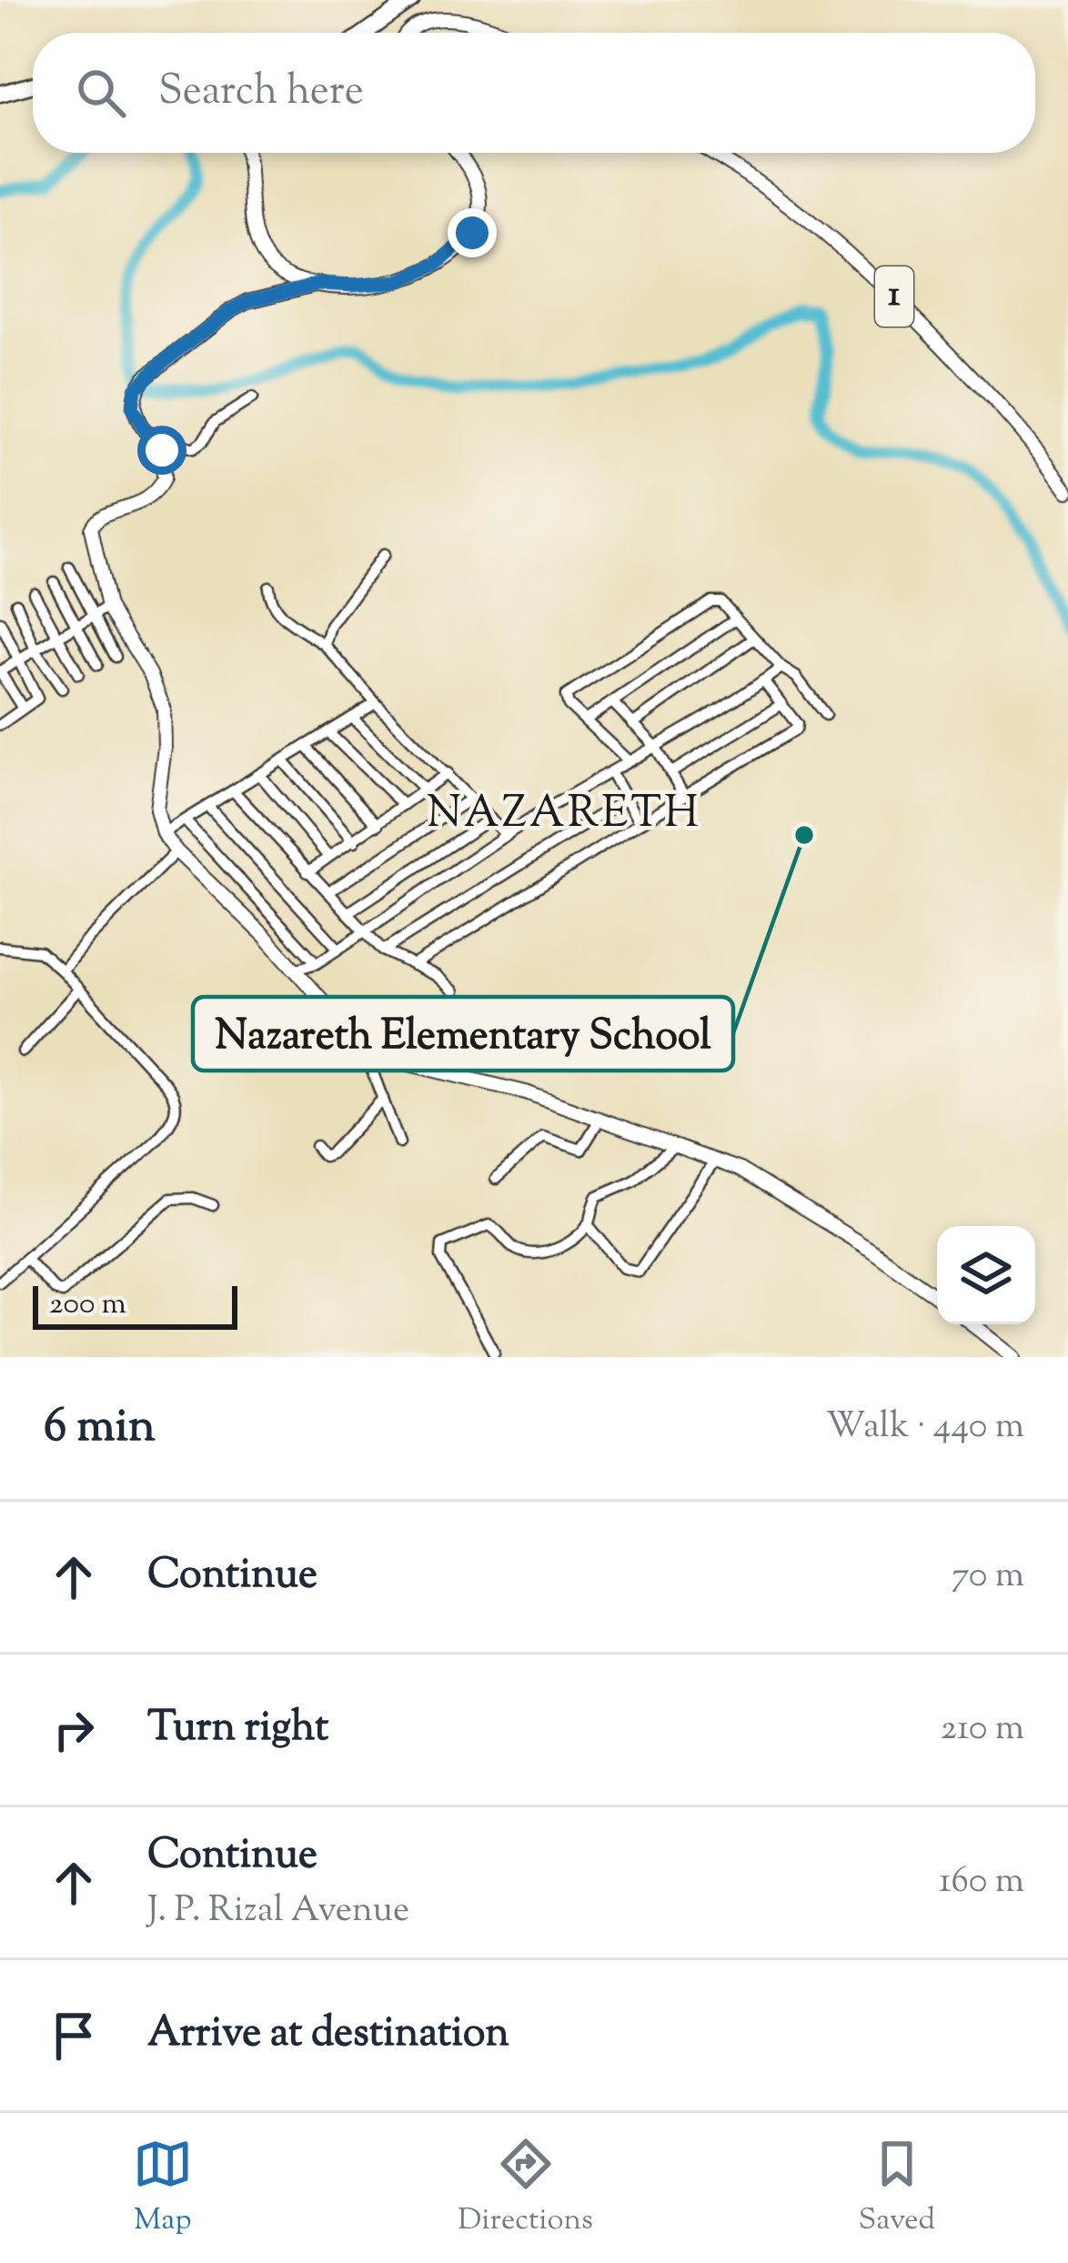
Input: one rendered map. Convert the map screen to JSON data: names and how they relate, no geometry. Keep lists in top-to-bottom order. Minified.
{"streets":{"main road":["1"]},"districts":["NAZARETH"],"places":["Nazareth Elementary School"],"scale_bar":"200 m","page":{"search":"Search here","scale":"200 m","heading":["6 min","Walk · 440 m"],"list":[["Continue","70 m"],["Turn right","210 m"],["Continue","J. P. Rizal Avenue","160 m"],"Arrive at destination"],"nav":["Map","Directions","Saved"]}}
